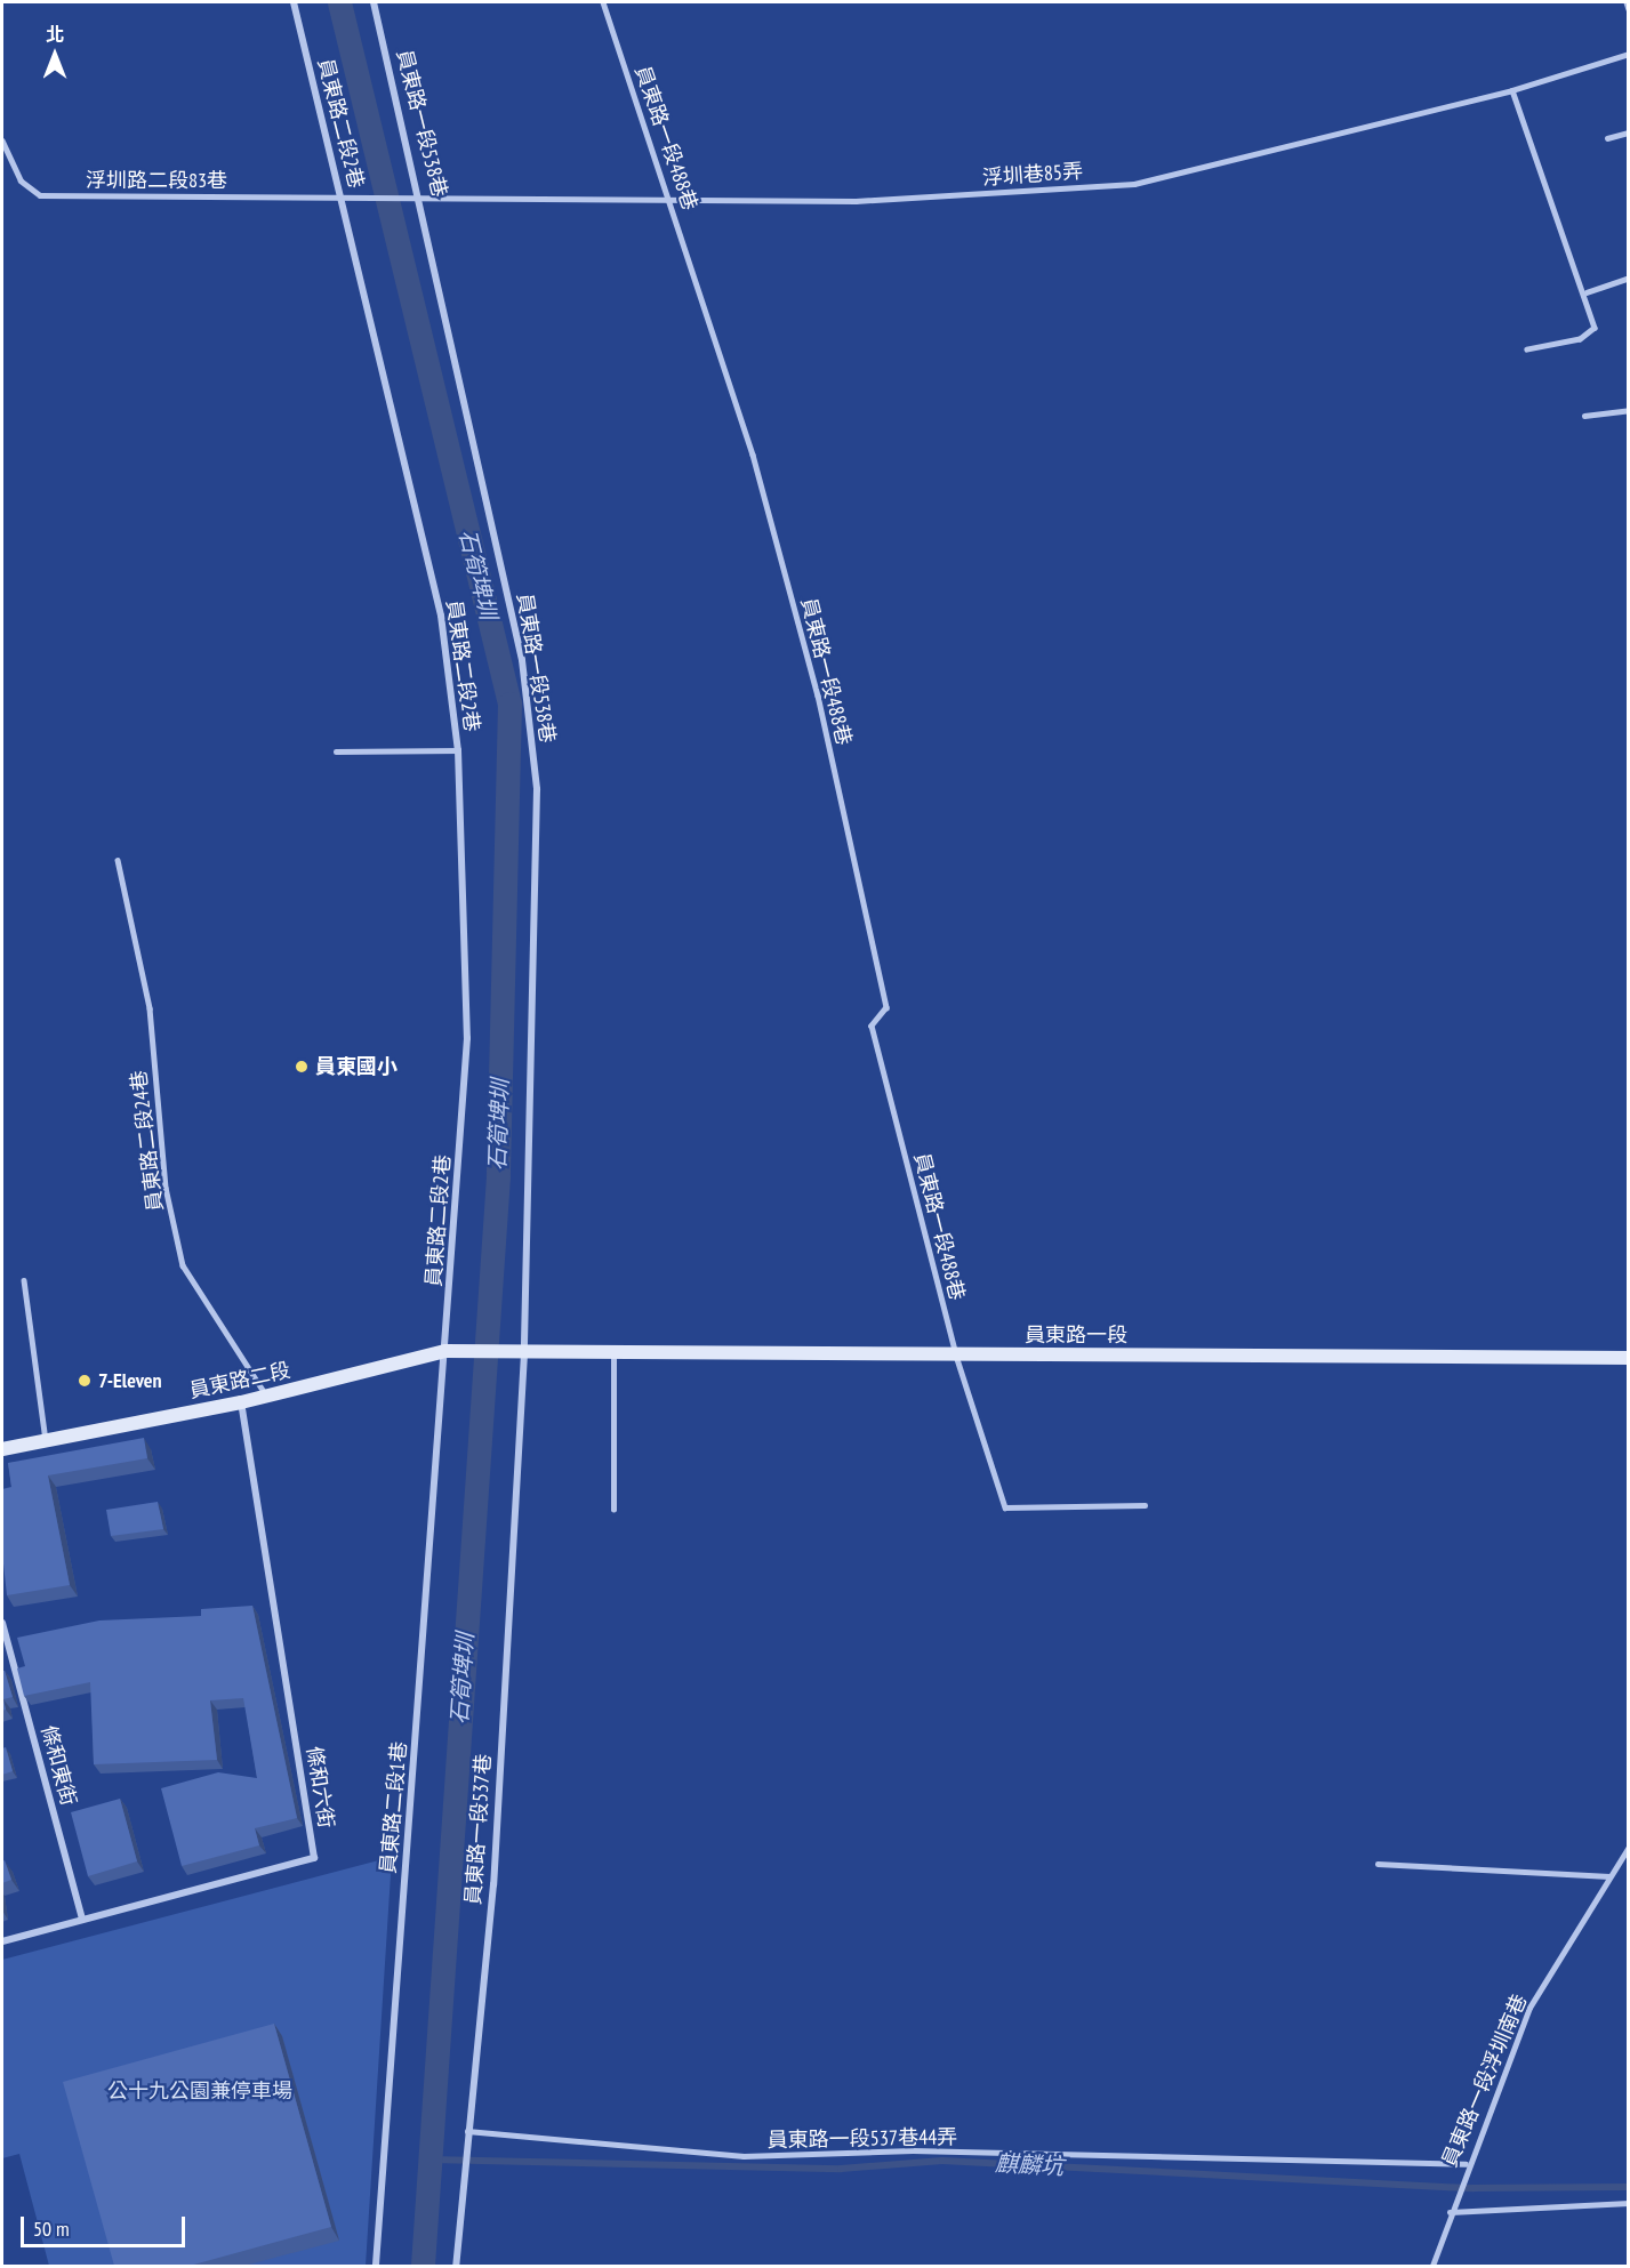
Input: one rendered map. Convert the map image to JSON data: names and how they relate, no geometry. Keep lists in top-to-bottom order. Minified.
{"streets":{"main road":["員東路一段","員東路二段"],"street":["員東路二段2巷","員東路一段538巷","條和東街","條和六街","員東路二段1巷","員東路一段537巷"],"lane":["員東路一段488巷","浮圳巷85弄","浮圳路二段83巷","員東路二段24巷","員東路一段浮圳南巷","員東路一段537巷44弄"]},"crossings":[["員東路二段2巷","浮圳路二段83巷"],["員東路二段2巷","員東路二段"],["員東路二段2巷","員東路二段1巷"],["員東路一段538巷","浮圳巷85弄"],["員東路一段538巷","浮圳路二段83巷"],["員東路一段538巷","員東路一段"],["員東路一段538巷","員東路二段"],["員東路一段538巷","員東路一段537巷"],["員東路一段488巷","浮圳巷85弄"],["員東路一段488巷","員東路一段"],["浮圳巷85弄","浮圳路二段83巷"],["員東路二段24巷","員東路二段"],["員東路一段","員東路二段"],["員東路一段","員東路一段537巷"],["員東路二段","條和六街"],["員東路二段","員東路二段1巷"],["員東路二段","員東路一段537巷"],["條和東街","條和六街"],["員東路一段537巷","員東路一段537巷44弄"],["員東路一段浮圳南巷","員東路一段537巷44弄"]],"water":["石筍埤圳","麒麟坑"],"parks":["公十九公園兼停車場"],"places":["員東國小","7-Eleven"],"scale_bar":"50 m","north":"top"}
